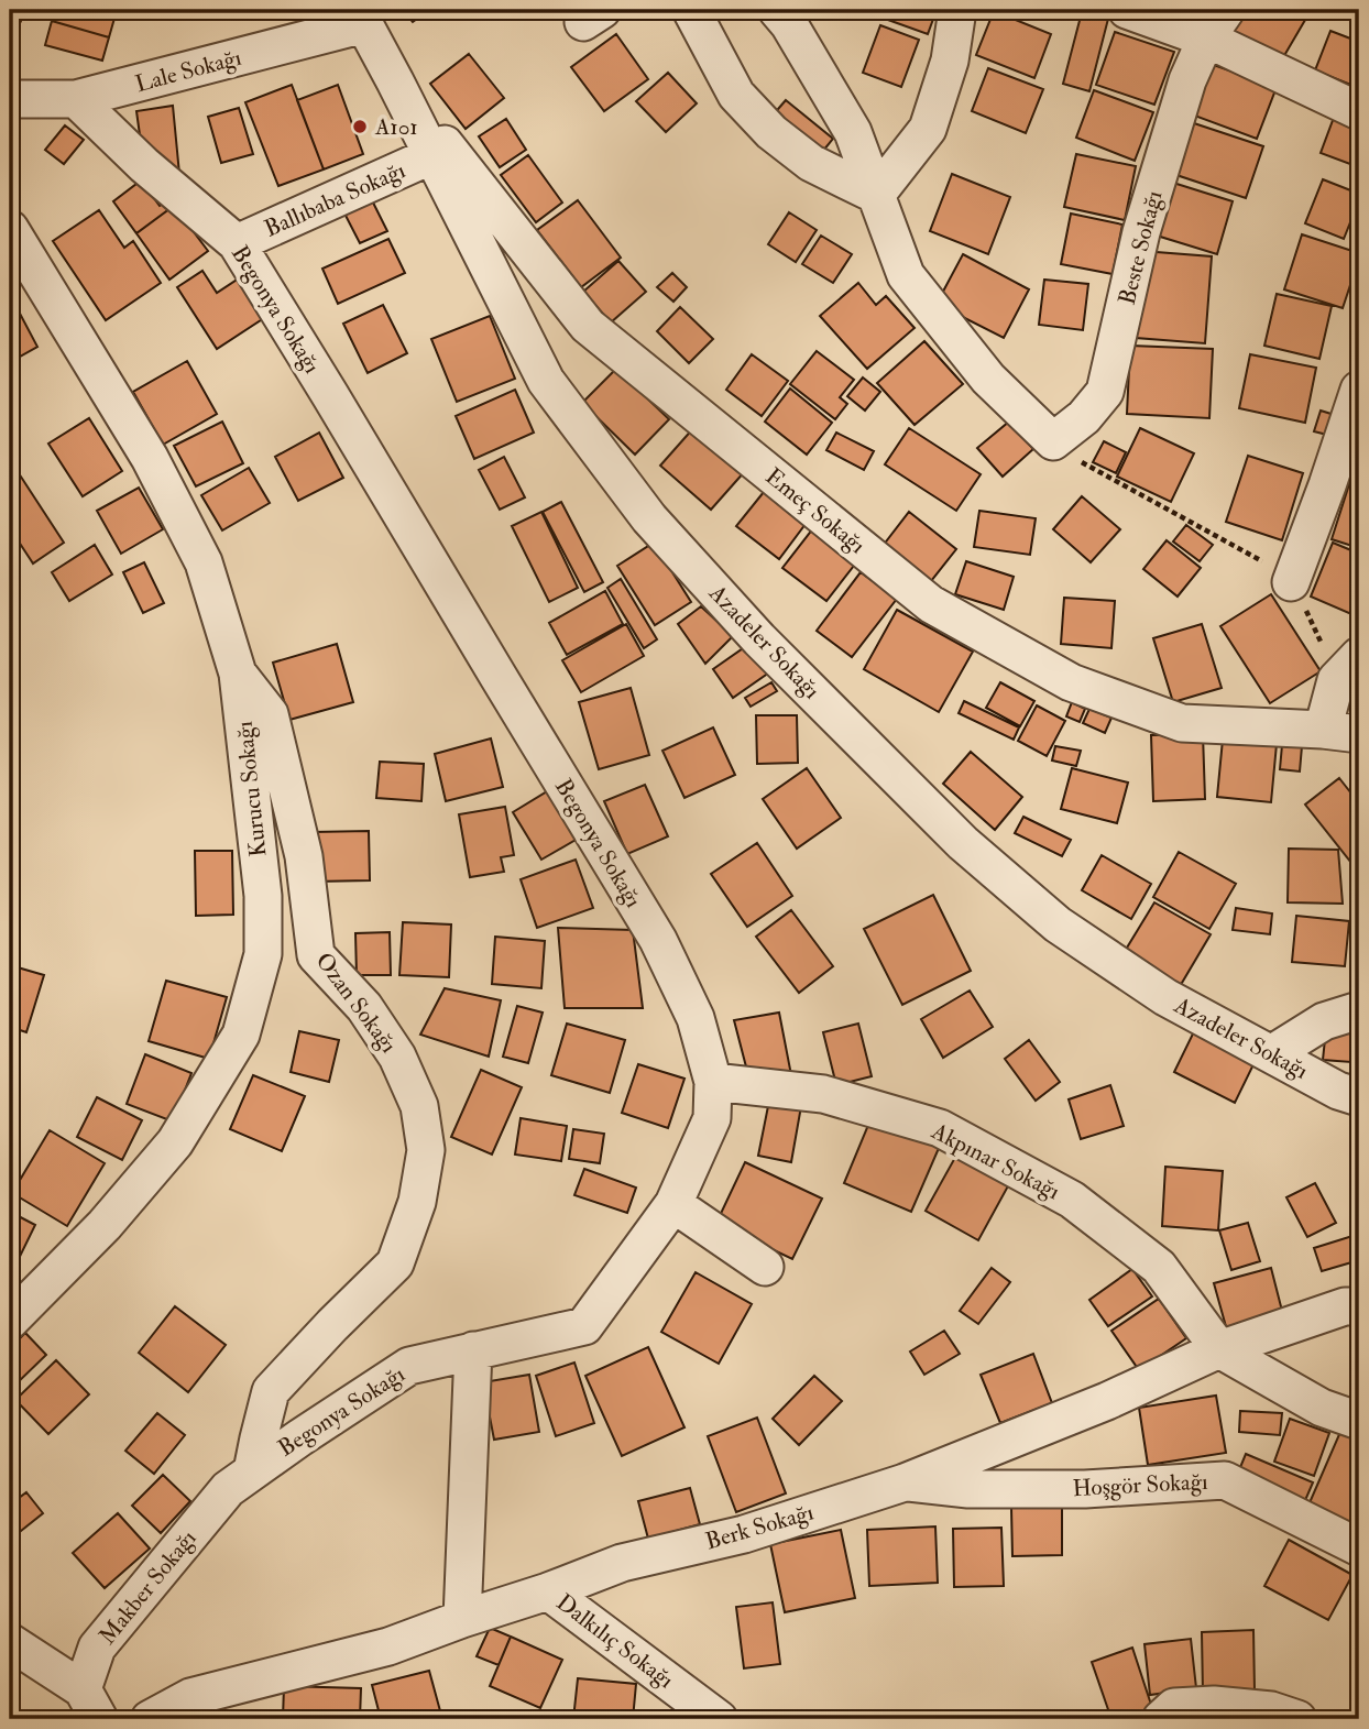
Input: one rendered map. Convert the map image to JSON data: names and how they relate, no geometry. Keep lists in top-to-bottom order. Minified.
{"streets":{"street":["Lale Sokağı","Ballıbaba Sokağı","Beste Sokağı","Begonya Sokağı","Emeç Sokağı","Azadeler Sokağı","Kurucu Sokağı","Ozan Sokağı","Akpınar Sokağı","Hoşgör Sokağı","Berk Sokağı","Makber Sokağı","Dalkılıç Sokağı"]},"crossings":[["Lale Sokağı","Begonya Sokağı"],["Lale Sokağı","Azadeler Sokağı"],["Ballıbaba Sokağı","Begonya Sokağı"],["Ballıbaba Sokağı","Azadeler Sokağı"],["Begonya Sokağı","Ozan Sokağı"],["Begonya Sokağı","Akpınar Sokağı"],["Begonya Sokağı","Makber Sokağı"],["Emeç Sokağı","Azadeler Sokağı"],["Kurucu Sokağı","Ozan Sokağı"],["Ozan Sokağı","Makber Sokağı"],["Akpınar Sokağı","Berk Sokağı"],["Hoşgör Sokağı","Berk Sokağı"],["Berk Sokağı","Dalkılıç Sokağı"]],"places":["A101"]}
